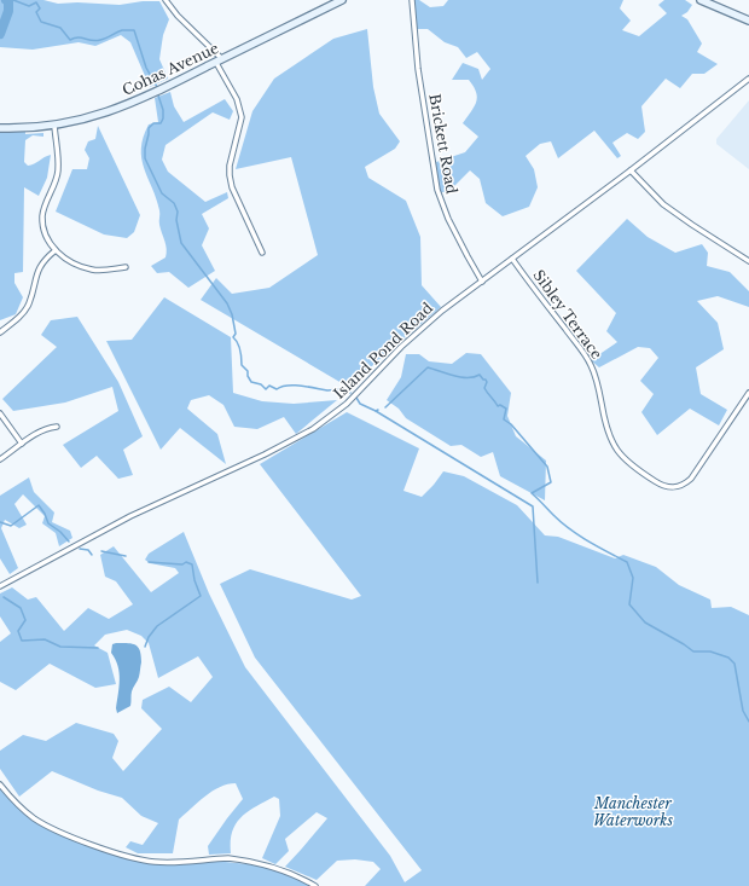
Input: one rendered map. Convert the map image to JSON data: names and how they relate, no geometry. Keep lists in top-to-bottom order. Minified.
{"streets":{"street":["Cohas Avenue","Brickett Road","Sibley Terrace","Island Pond Road"]},"crossings":[["Brickett Road","Island Pond Road"],["Sibley Terrace","Island Pond Road"]],"parks":["Manchester Waterworks"]}
